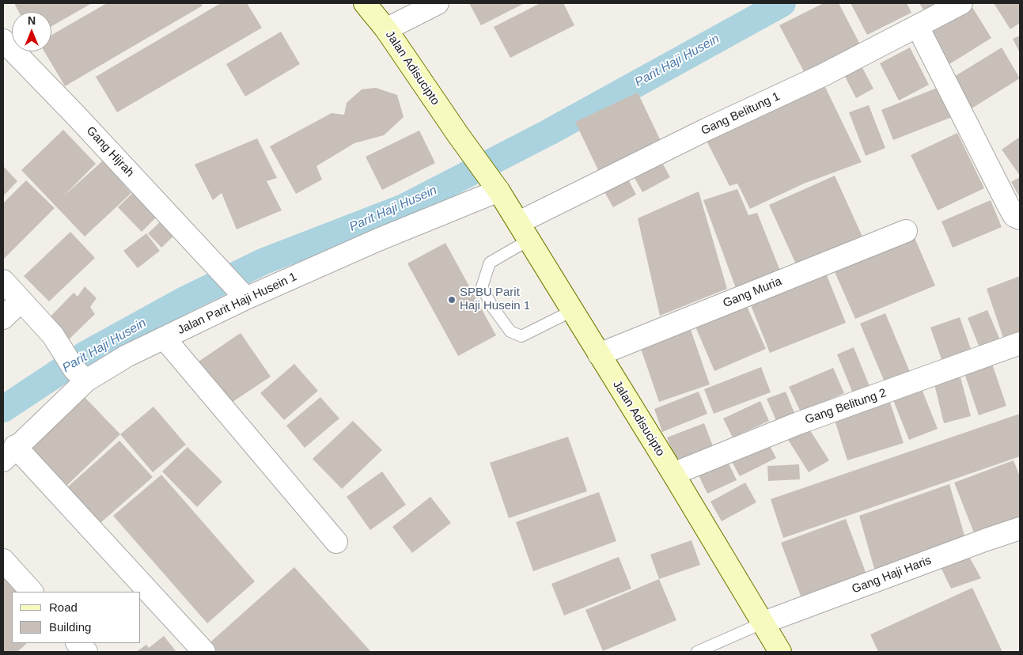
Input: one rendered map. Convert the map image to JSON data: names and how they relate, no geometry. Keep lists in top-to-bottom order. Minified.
{"streets":{"main road":["Jalan Adisucipto"],"street":["Gang Belitung 1","Gang Hijrah","Gang Muria","Jalan Parit Haji Husein 1","Gang Belitung 2","Gang Haji Haris"]},"crossings":[["Jalan Adisucipto","Gang Belitung 1"],["Jalan Adisucipto","Gang Muria"],["Jalan Adisucipto","Jalan Parit Haji Husein 1"],["Jalan Adisucipto","Gang Belitung 2"],["Jalan Adisucipto","Gang Haji Haris"],["Gang Hijrah","Jalan Parit Haji Husein 1"]],"water":["Parit Haji Husein"],"places":["SPBU Parit Haji Husein 1"],"legend":["Road","Building"],"north":"top"}
